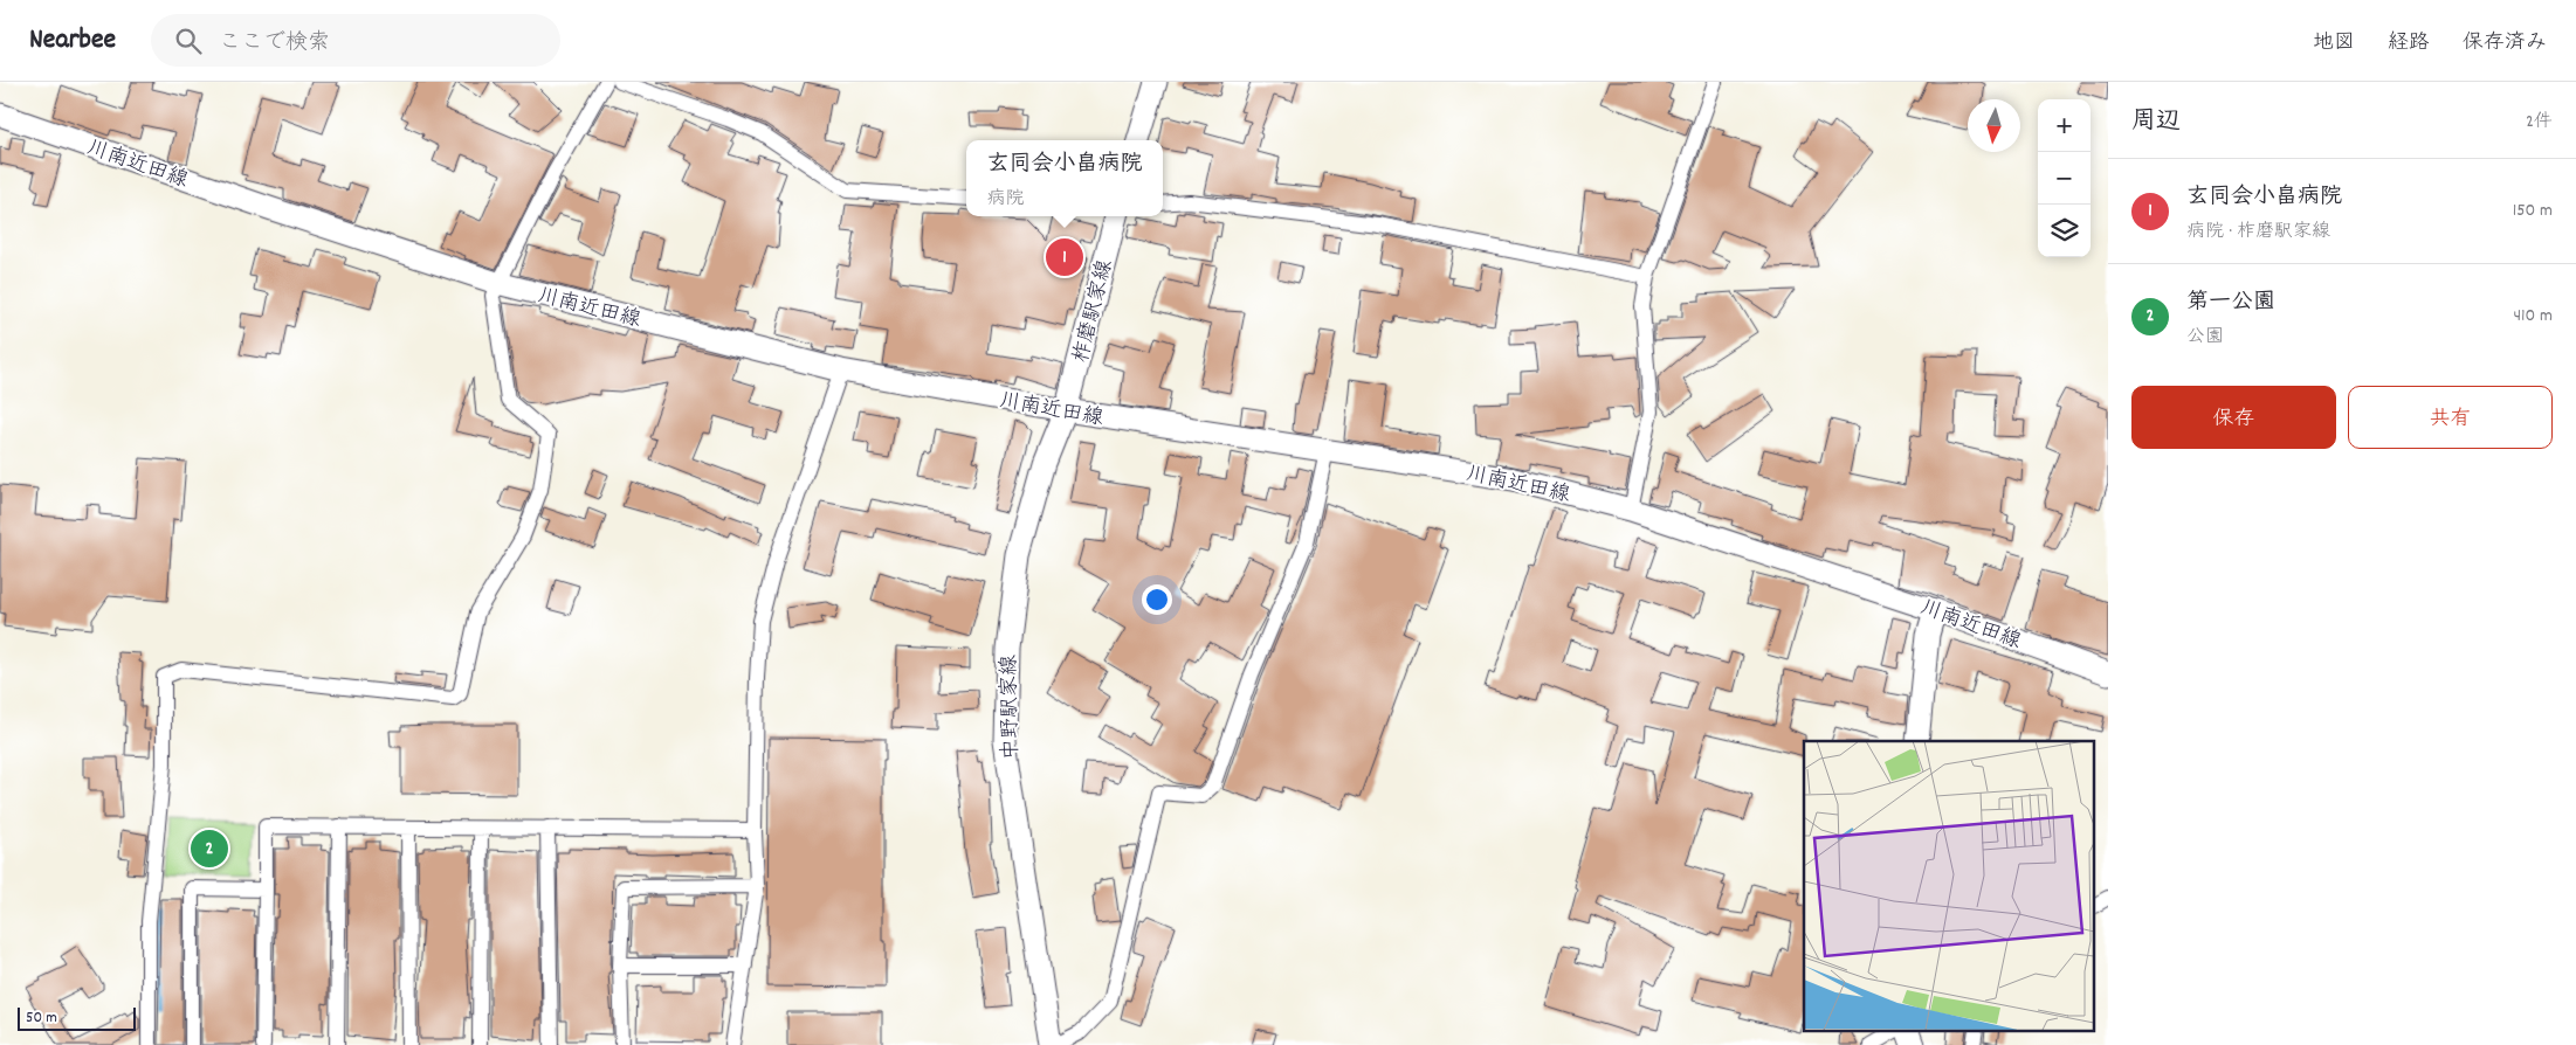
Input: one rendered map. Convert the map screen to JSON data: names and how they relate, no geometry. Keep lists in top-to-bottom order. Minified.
{"streets":{"main road":["川南近田線","柞磨駅家線","中野駅家線"]},"crossings":[["川南近田線","柞磨駅家線"],["川南近田線","中野駅家線"],["柞磨駅家線","中野駅家線"]],"scale_bar":"50 m","north":"bottom","page":{"header":"Nearbee","search":"ここで検索","nav":["地図","経路","保存済み"],"heading":["周辺","2件"],"map_buttons":["+","−"],"popup":["玄同会小畠病院","病院"],"list":[{"mark":"1","name":"玄同会小畠病院","note":"病院 · 柞磨駅家線","value":"150 m"},{"mark":"2","name":"第一公園","note":"公園","value":"410 m"}],"pins":["1","2"],"buttons":["保存","共有"],"scale":"50 m"}}
